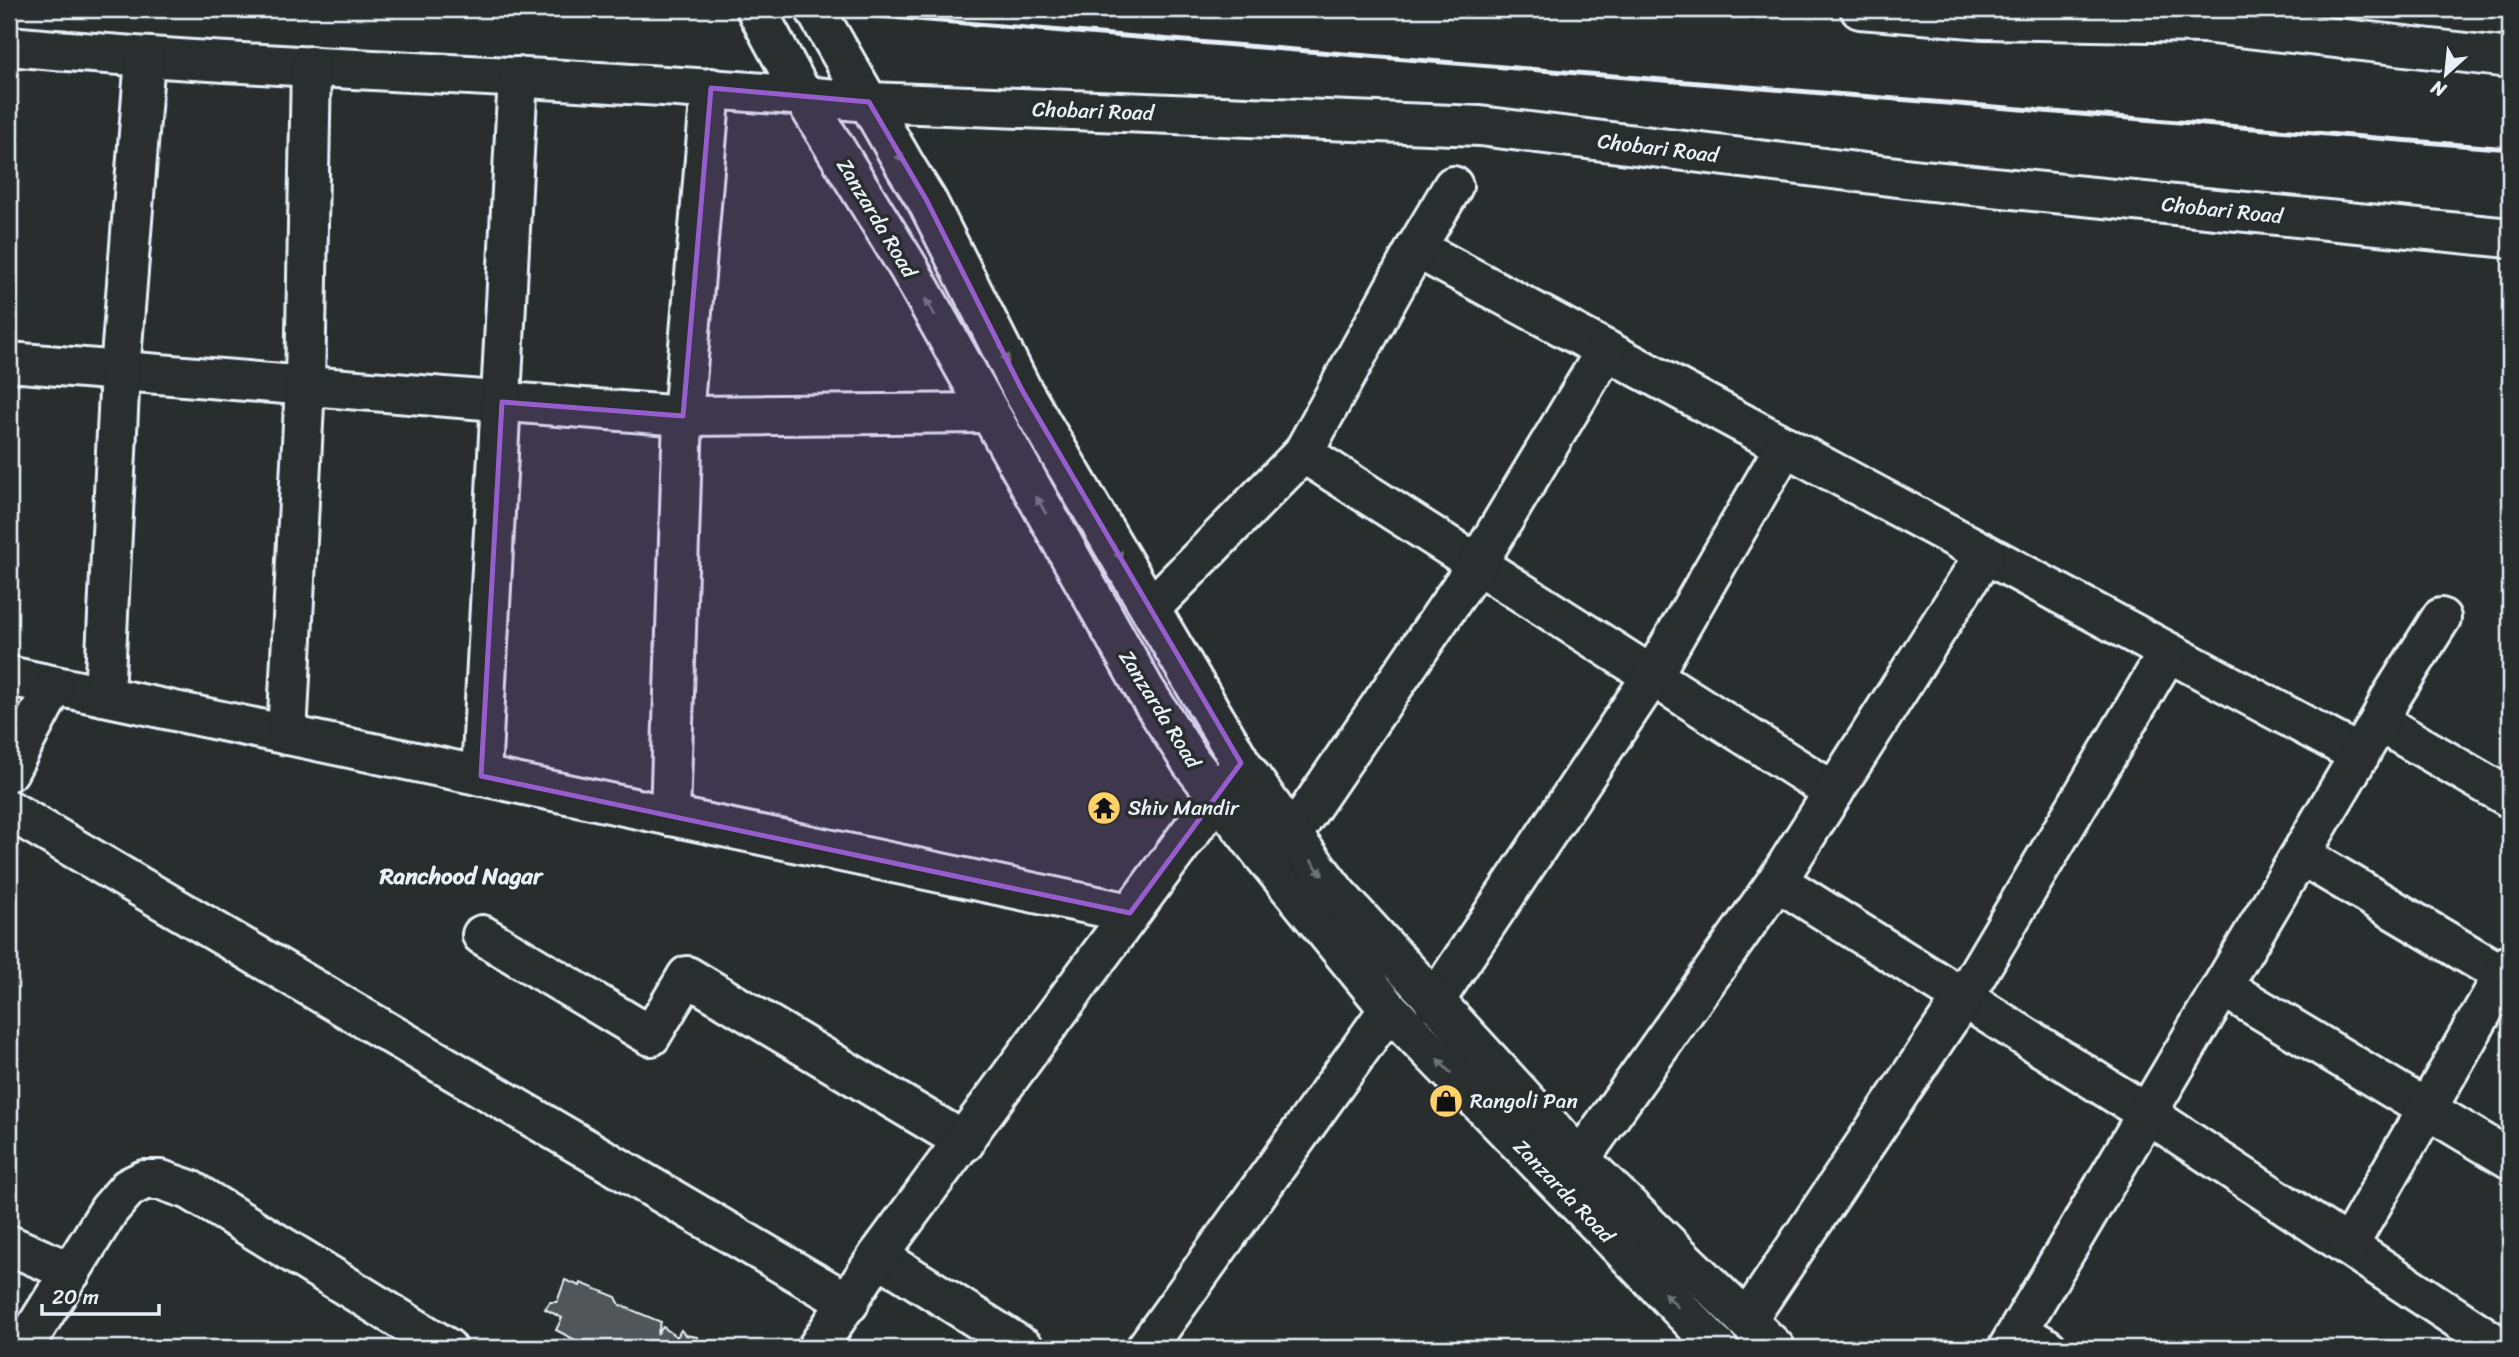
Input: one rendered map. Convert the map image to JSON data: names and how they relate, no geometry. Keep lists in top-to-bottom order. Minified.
{"streets":{"street":["Chobari Road","Zanzarda Road"]},"crossings":[["Chobari Road","Zanzarda Road"]],"districts":["Ranchood Nagar"],"places":{"temple":["Shiv Mandir"],"shop":["Rangoli Pan"]},"scale_bar":"20 m","north":"bottom left"}
